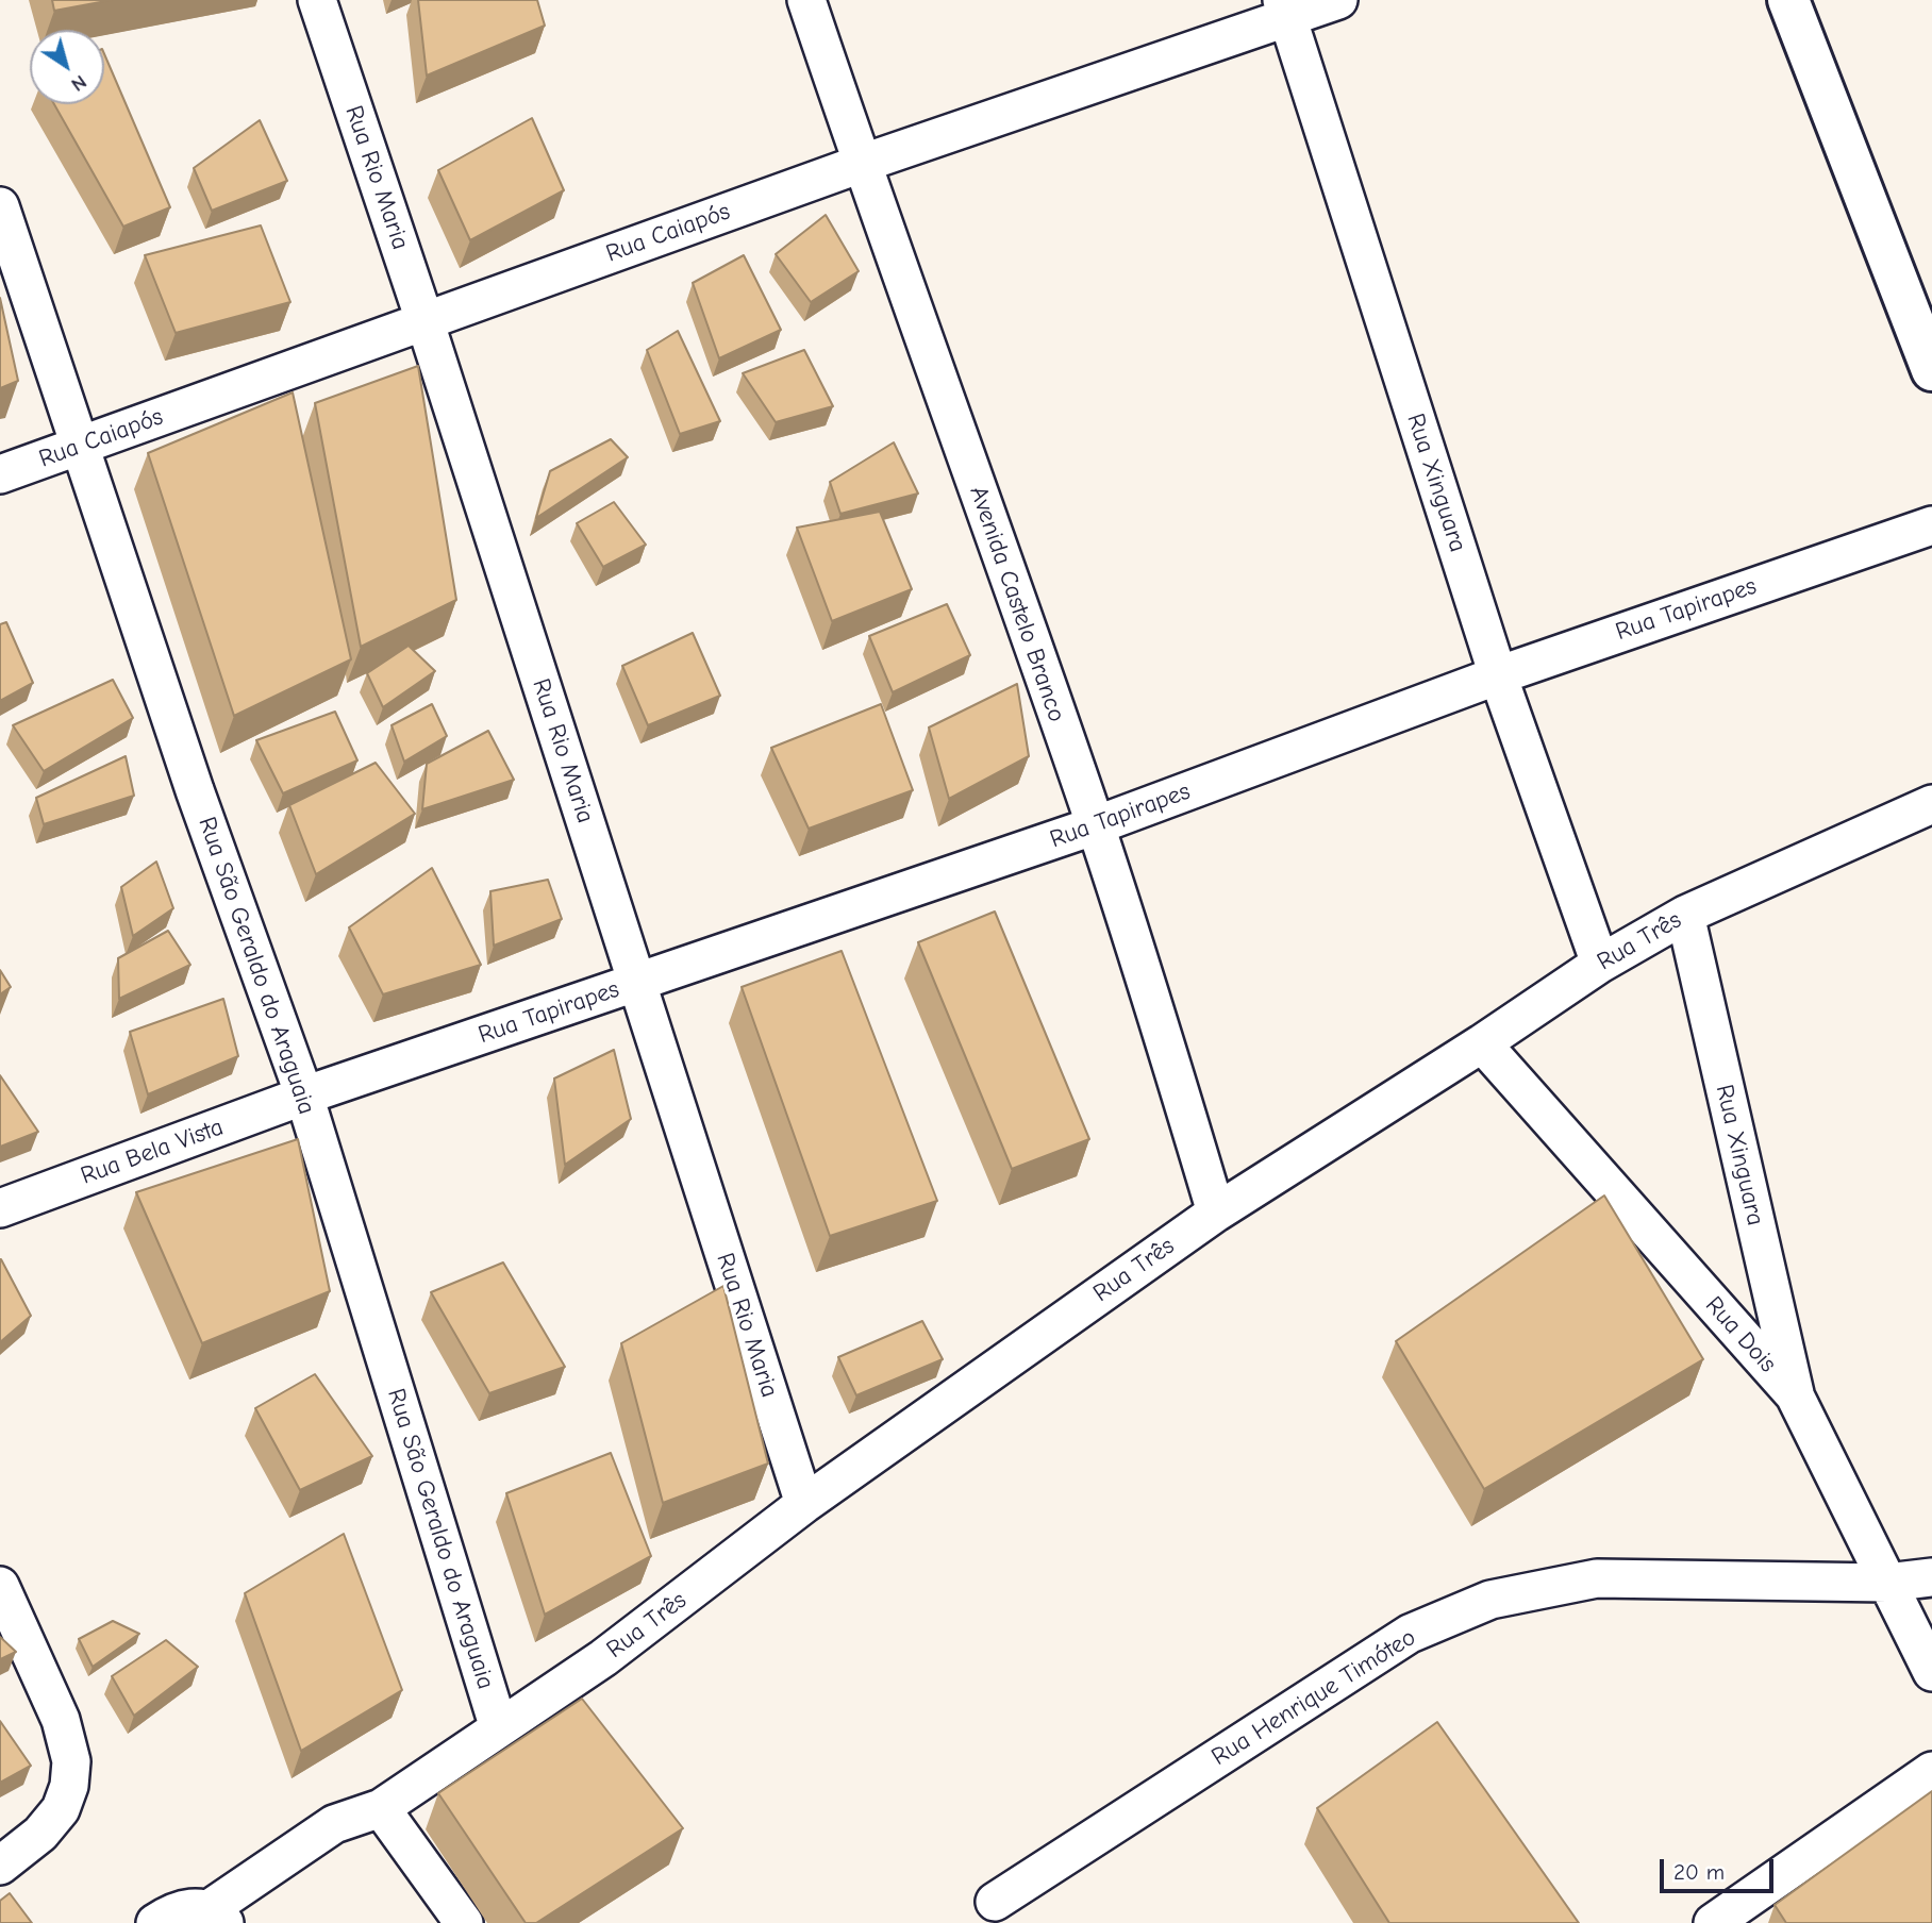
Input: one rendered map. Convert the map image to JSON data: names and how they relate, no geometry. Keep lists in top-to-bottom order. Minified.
{"streets":{"street":["Rua Rio Maria","Rua Caiapós","Rua Xinguara","Avenida Castelo Branco","Rua Tapirapes","Rua Três","Rua São Geraldo do Araguaia","Rua Bela Vista","Rua Dois","Rua Henrique Timóteo"]},"crossings":[["Rua Rio Maria","Rua Caiapós"],["Rua Rio Maria","Rua Tapirapes"],["Rua Rio Maria","Rua Três"],["Rua Caiapós","Rua Xinguara"],["Rua Caiapós","Avenida Castelo Branco"],["Rua Caiapós","Rua São Geraldo do Araguaia"],["Rua Xinguara","Rua Tapirapes"],["Rua Xinguara","Rua Três"],["Rua Xinguara","Rua Dois"],["Avenida Castelo Branco","Rua Tapirapes"],["Avenida Castelo Branco","Rua Três"],["Rua Tapirapes","Rua São Geraldo do Araguaia"],["Rua Tapirapes","Rua Bela Vista"],["Rua Três","Rua São Geraldo do Araguaia"],["Rua Três","Rua Dois"],["Rua São Geraldo do Araguaia","Rua Bela Vista"],["Rua Dois","Rua Henrique Timóteo"]],"scale_bar":"20 m","north":"bottom right"}
